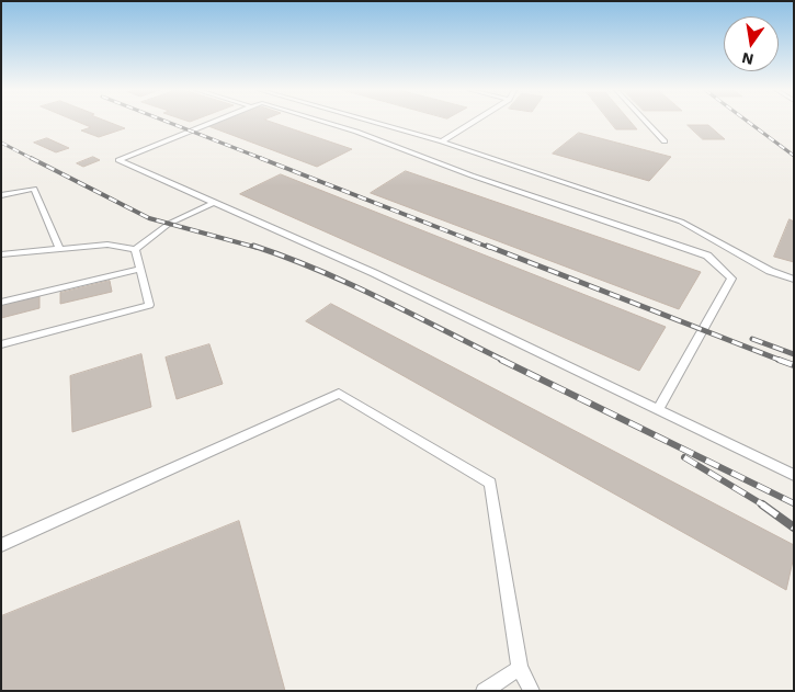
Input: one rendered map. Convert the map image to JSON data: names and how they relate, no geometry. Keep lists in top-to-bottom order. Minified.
{"north":"bottom"}
